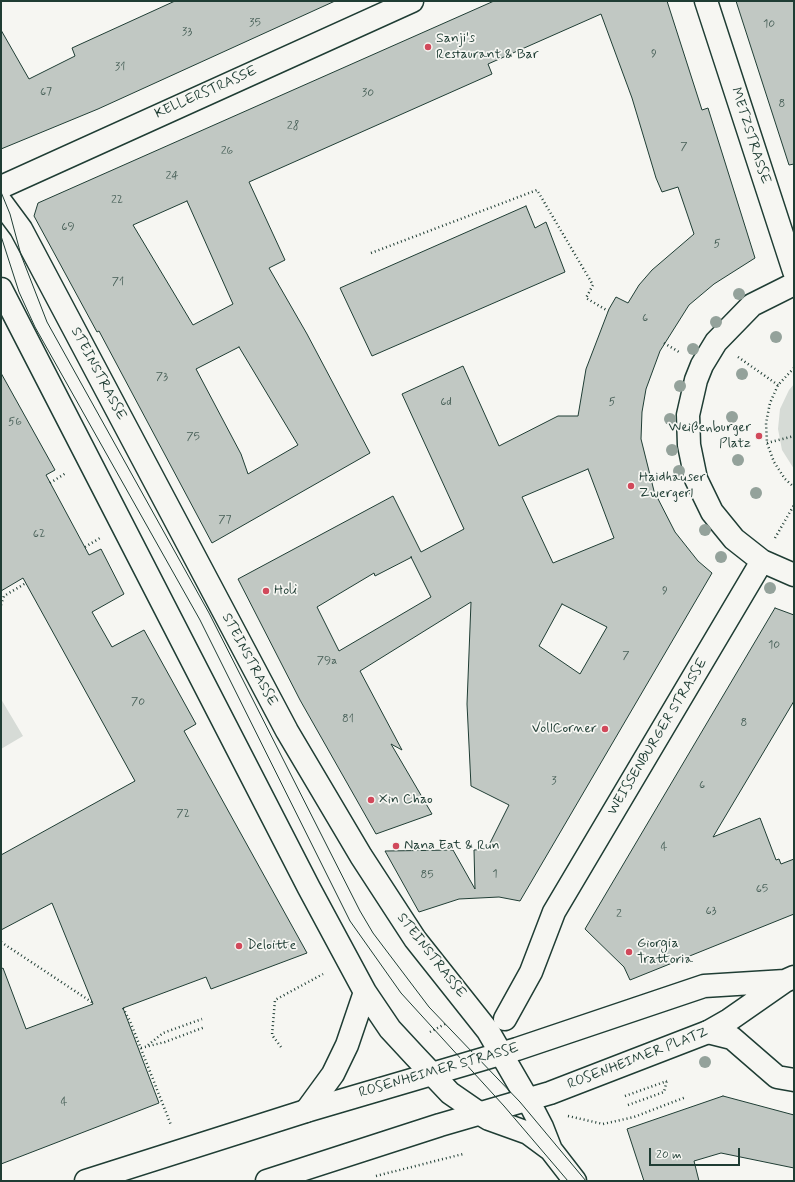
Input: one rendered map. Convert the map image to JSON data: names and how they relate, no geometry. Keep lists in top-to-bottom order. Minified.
{"streets":{"street":["KELLERSTRASSE","METZSTRASSE","STEINSTRASSE","WEISSENBURGER STRASSE","ROSENHEIMER PLATZ","ROSENHEIMER STRASSE"]},"crossings":[["STEINSTRASSE","ROSENHEIMER PLATZ"],["STEINSTRASSE","ROSENHEIMER STRASSE"],["ROSENHEIMER PLATZ","ROSENHEIMER STRASSE"]],"places":["Sanji's Restaurant & Bar","Weißenburger Platz","Haidhauser Zwergerl","Holi","VollCorner","Xin Chao","Nana Eat & Run","Deloitte","Giorgia Trattoria"],"house_numbers":["35","10","33","9","31","67","30","8","28","7","26","24","22","69","5","71","6","73","6d","5","56","75","77","62","9","10","7","79a","70","81","8","3","6","72","4","1","85","65","63","2","4"],"scale_bar":"20 m"}
